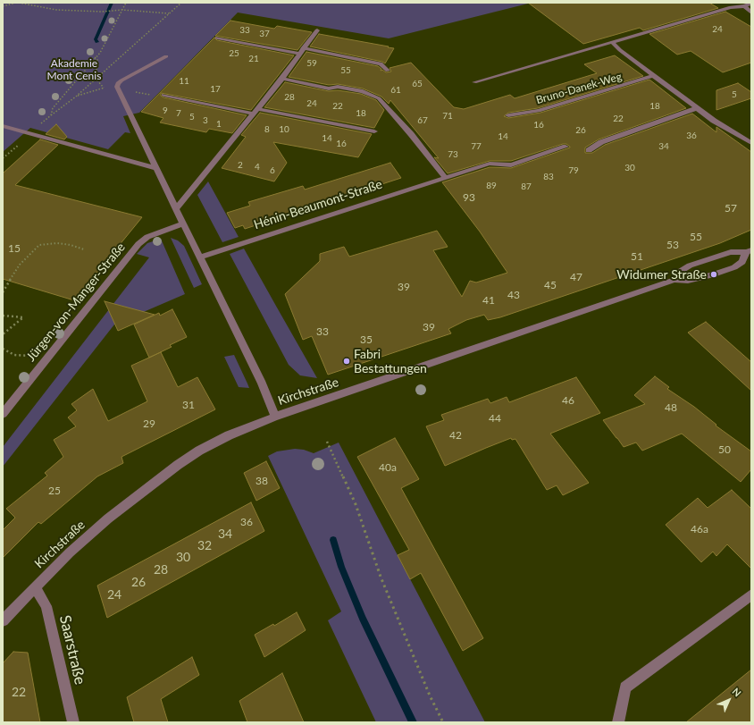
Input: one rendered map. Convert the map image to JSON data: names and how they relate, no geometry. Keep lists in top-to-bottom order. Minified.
{"streets":{"street":["Bruno-Danek-Weg","Hénin-Beaumont-Straße","Jürgen-von-Manger-Straße","Kirchstraße","Saarstraße"]},"crossings":[["Kirchstraße","Saarstraße"]],"parks":["Akademie Mont Cenis"],"places":["Widumer Straße","Fabri Bestattungen"],"house_numbers":["24","33","37","25","21","59","55","11","65","17","61","5","28","24","22","18","9","7","18","71","5","22","3","67","1","16","8","10","26","36","14","14","16","77","34","73","2","4","30","6","79","83","89","87","93","57","55","53","15","51","47","45","39","43","41","39","33","35","46","31","48","44","29","42","50","40a","38","25","36","46a","34","32","30","28","26","24","22"],"north":"top right"}
